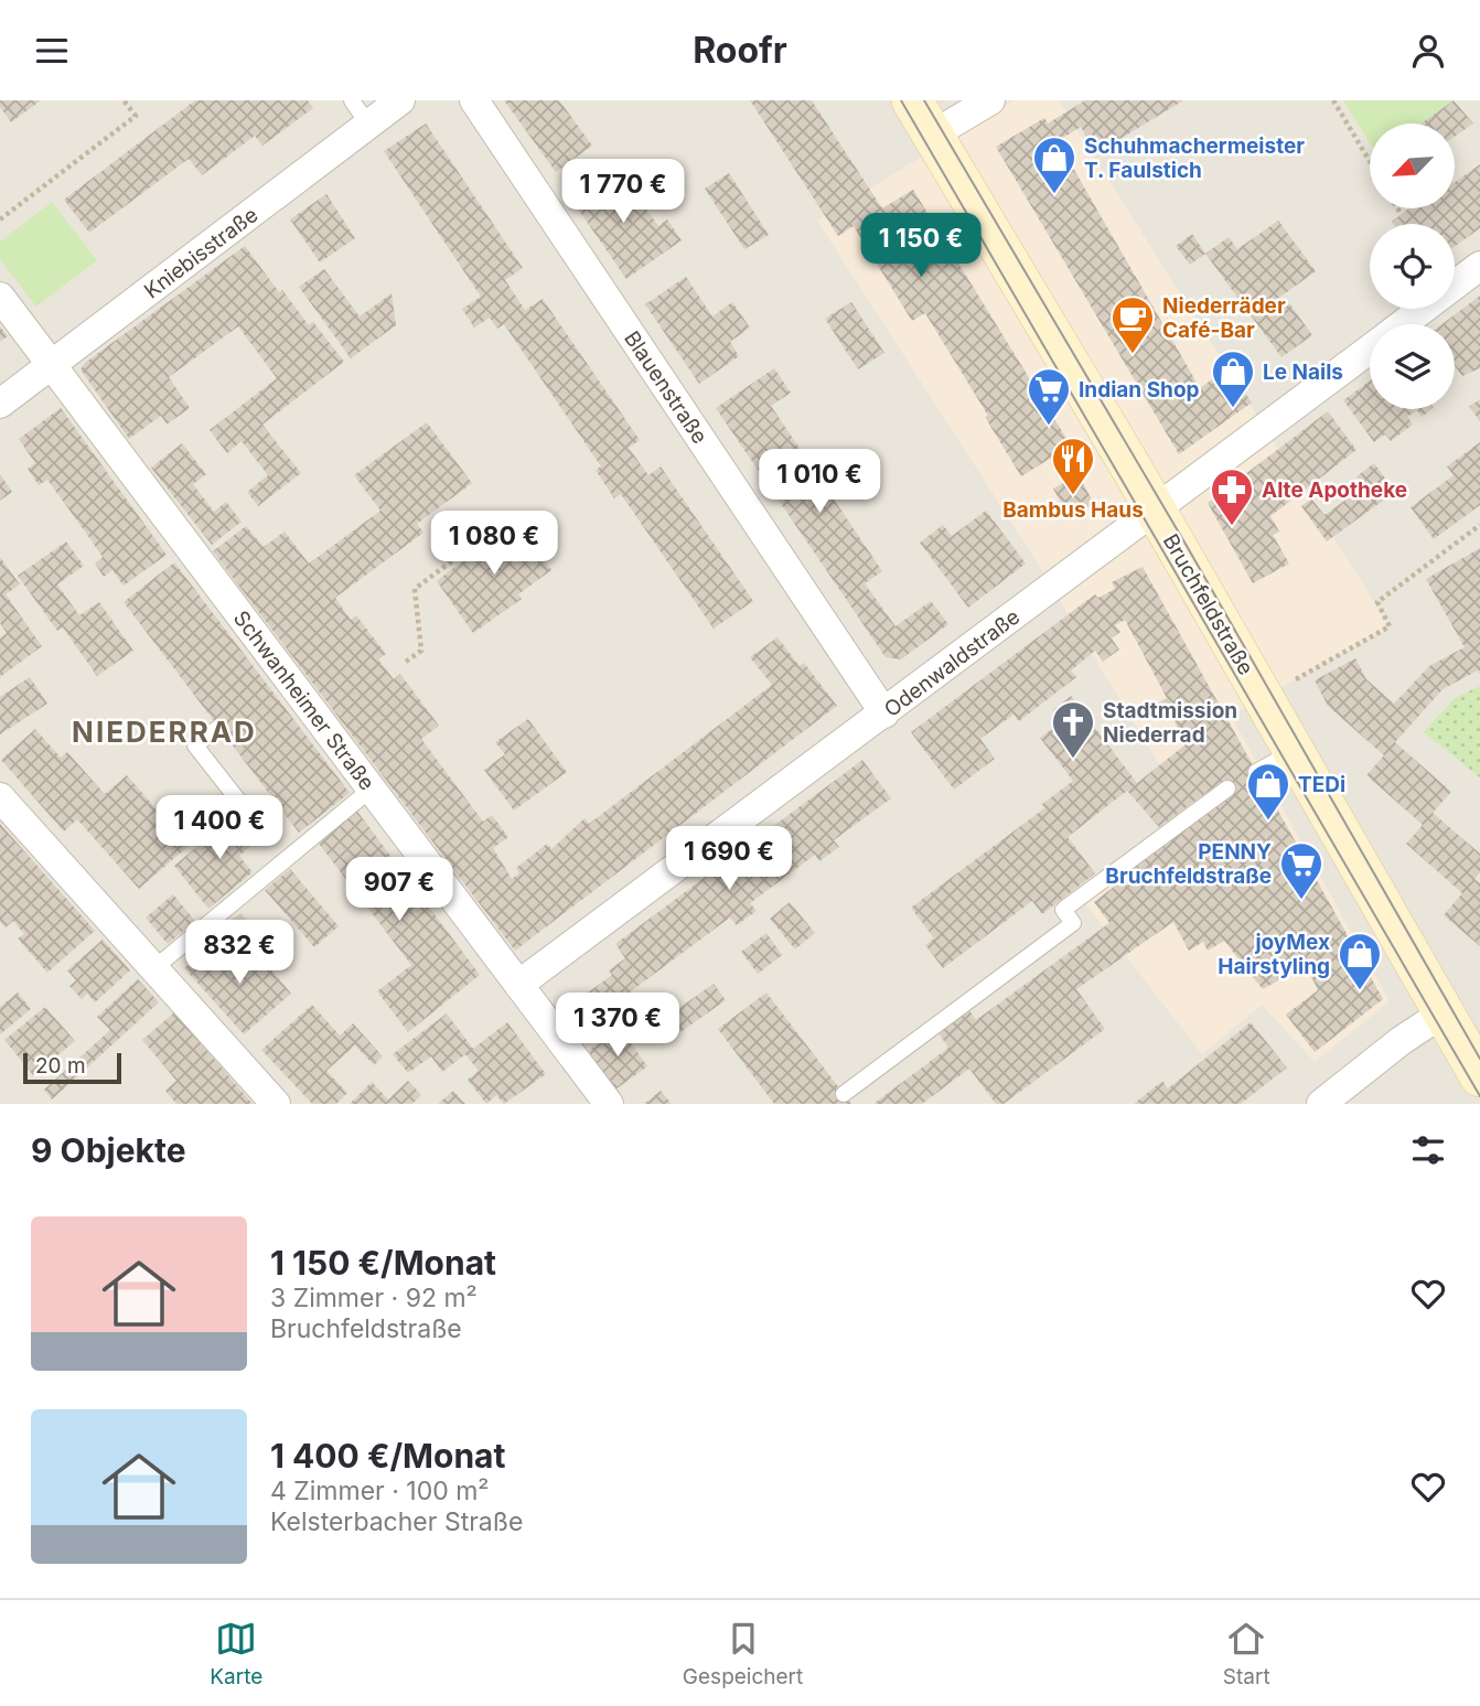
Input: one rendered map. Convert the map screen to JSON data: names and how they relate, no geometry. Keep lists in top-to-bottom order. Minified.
{"streets":{"street":["Kniebisstraße","Blauenstraße","Bruchfeldstraße","Odenwaldstraße","Schwanheimer Straße"]},"crossings":[["Kniebisstraße","Schwanheimer Straße"],["Blauenstraße","Odenwaldstraße"],["Bruchfeldstraße","Odenwaldstraße"],["Odenwaldstraße","Schwanheimer Straße"]],"districts":["NIEDERRAD"],"places":{"shop":["Schuhmachermeister T. Faulstich","Le Nails","TEDi","joyMex Hairstyling"],"cafe":["Niederräder Café-Bar"],"supermarket":["Indian Shop","PENNY Bruchfeldstraße"],"restaurant":["Bambus Haus"],"pharmacy":["Alte Apotheke"],"church":["Stadtmission Niederrad"]},"scale_bar":"20 m","north":"bottom left","page":{"header":"Roofr","price":["1 770 €","1 150 €","1 010 €","1 080 €","1 400 €","1 690 €","907 €","832 €","1 370 €"],"scale":"20 m","heading":"9 Objekte","list":[{"name":"1 150 €/Monat","note":"3 Zimmer · 92 m² · Bruchfeldstraße"},{"name":"1 400 €/Monat","note":"4 Zimmer · 100 m² · Kelsterbacher Straße"}],"tabs":["Karte","Gespeichert","Start"]}}
